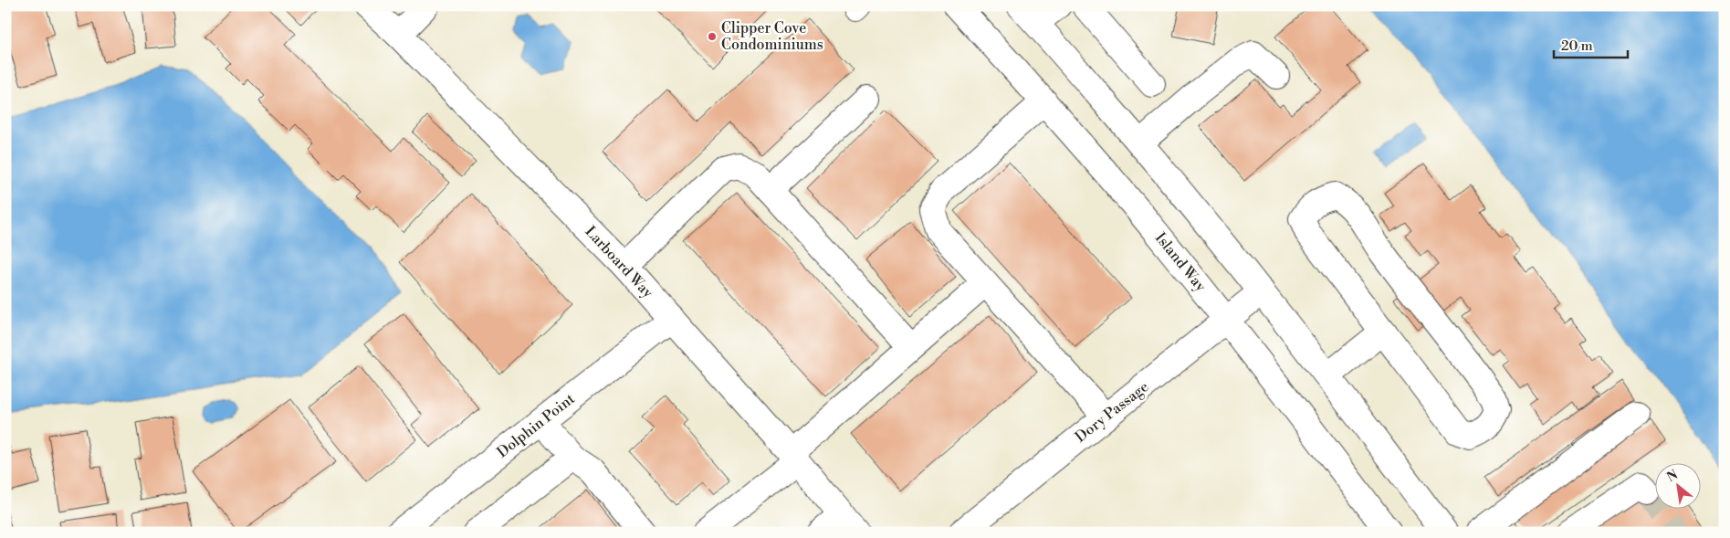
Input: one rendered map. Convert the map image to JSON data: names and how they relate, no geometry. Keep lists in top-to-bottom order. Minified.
{"streets":{"street":["Larboard Way","Island Way","Dory Passage","Dolphin Point"]},"crossings":[["Larboard Way","Dolphin Point"],["Island Way","Dory Passage"]],"places":["Clipper Cove Condominiums"],"scale_bar":"20 m","north":"top left"}
